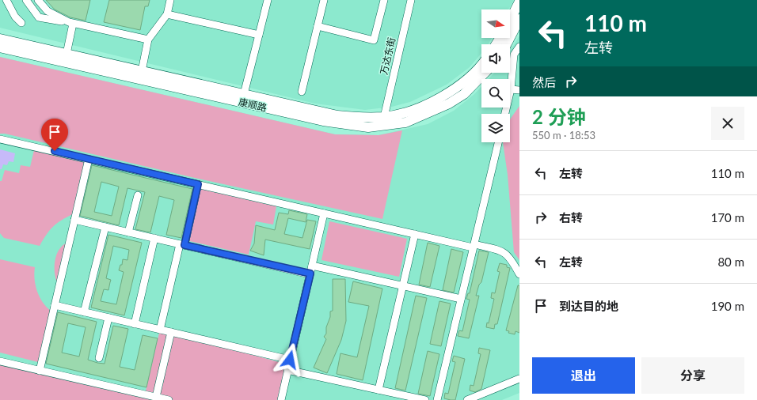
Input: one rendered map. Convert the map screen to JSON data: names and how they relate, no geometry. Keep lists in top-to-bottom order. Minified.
{"streets":{"main road":["康顺路"],"street":["万达东街"]},"crossings":[["万达东街","康顺路"]],"north":"right","page":{"turn":["110 m","左转"],"then":"然后","heading":["2 分钟","550 m · 18:53"],"list":[{"name":"左转","value":"110 m"},{"name":"右转","value":"170 m"},{"name":"左转","value":"80 m"},{"name":"到达目的地","value":"190 m"}],"buttons":["退出","分享"]}}
